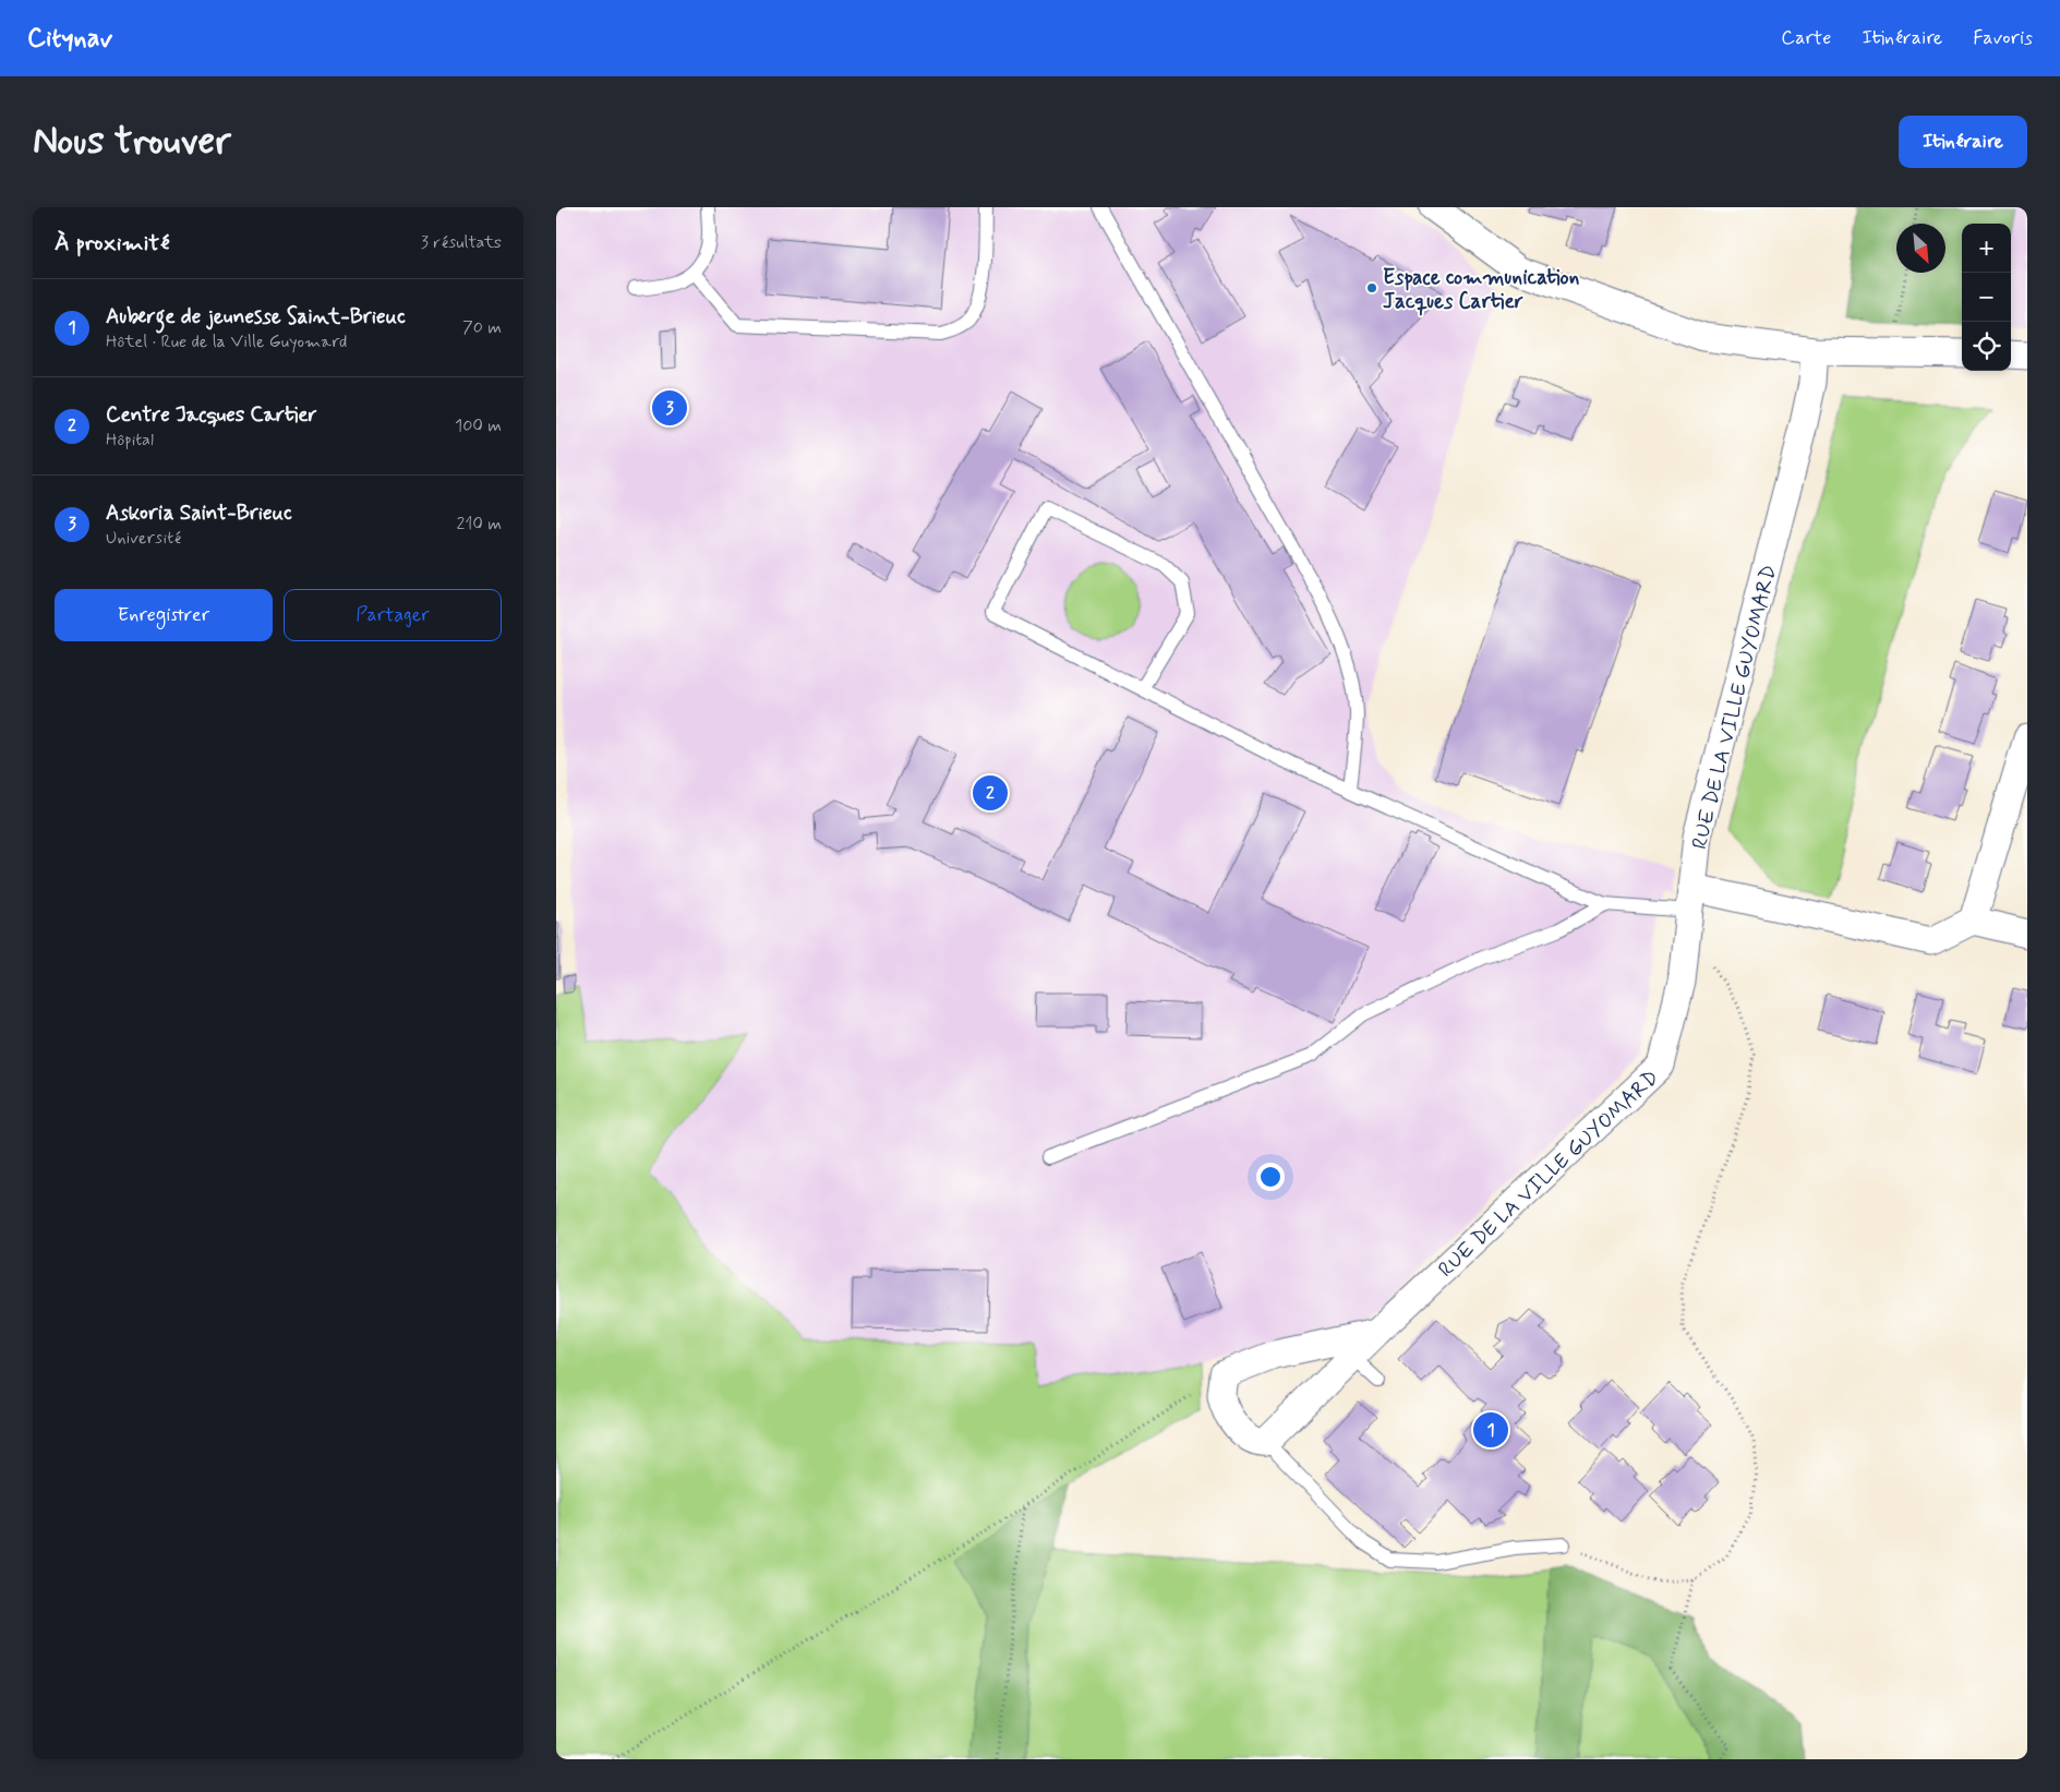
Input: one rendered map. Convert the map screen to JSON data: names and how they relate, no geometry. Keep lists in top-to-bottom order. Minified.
{"streets":{"street":["RUE DE LA VILLE GUYOMARD"]},"places":["Espace communication Jacques Cartier"],"north":"bottom right","page":{"header":"Citynav","nav":["Carte","Itinéraire","Favoris"],"buttons":["Itinéraire",["Enregistrer","Partager"]],"title":"Nous trouver","heading":["À proximité","3 résultats"],"map_buttons":["+","−"],"list":[{"mark":"1","name":"Auberge de jeunesse Saint-Brieuc","note":"Hôtel · Rue de la Ville Guyomard","value":"70 m"},{"mark":"2","name":"Centre Jacques Cartier","note":"Hôpital","value":"100 m"},{"mark":"3","name":"Askoria Saint-Brieuc","note":"Université","value":"210 m"}],"pins":["3","2","1"]}}
